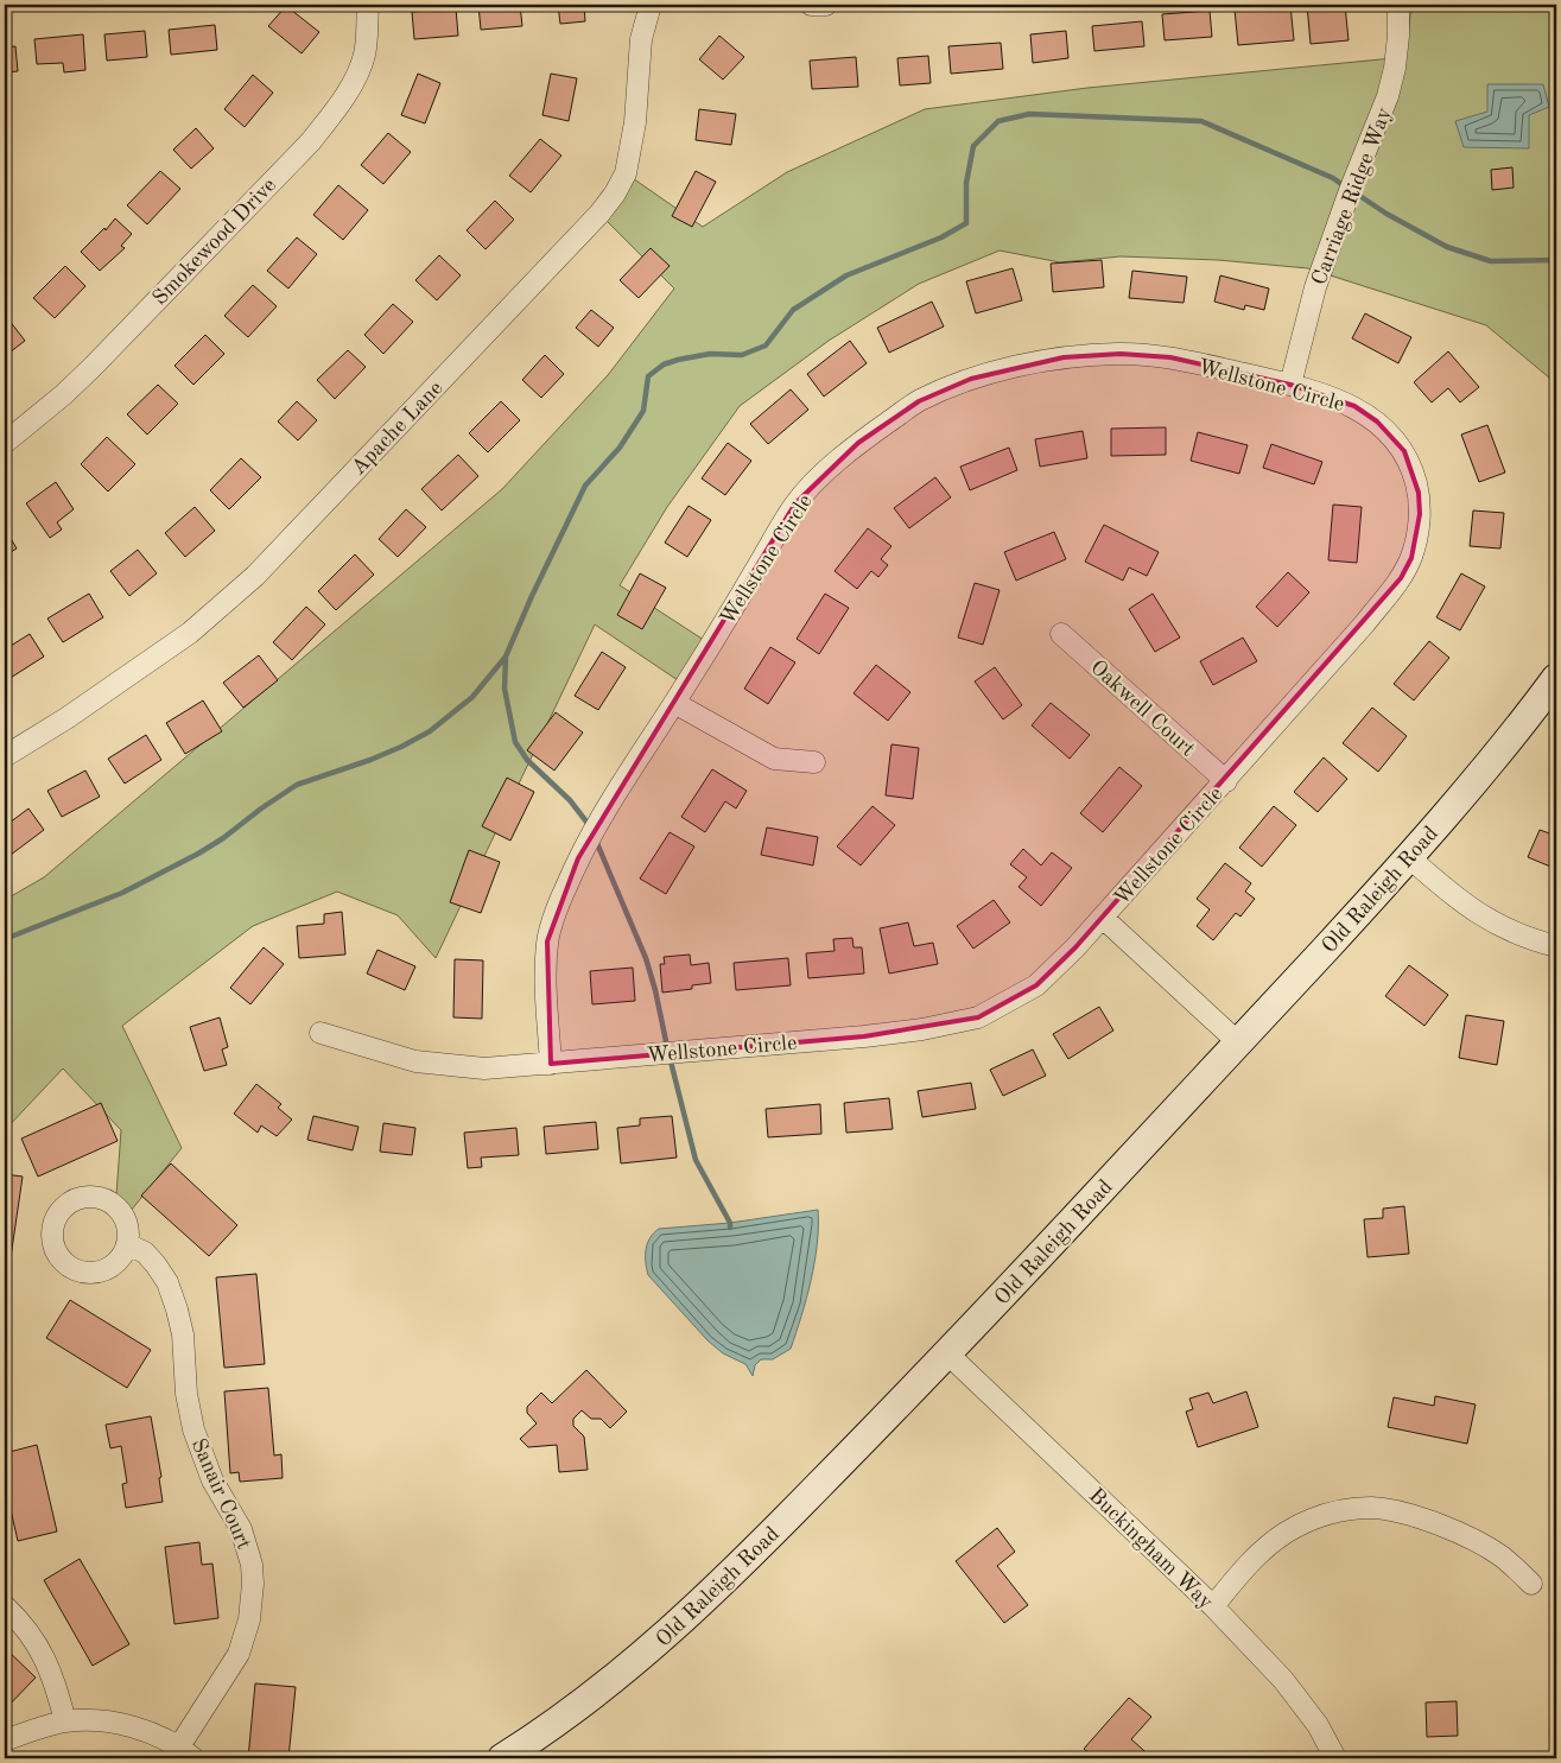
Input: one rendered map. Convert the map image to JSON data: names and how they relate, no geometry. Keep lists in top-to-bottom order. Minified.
{"streets":{"main road":["Old Raleigh Road"],"street":["Carriage Ridge Way","Smokewood Drive","Wellstone Circle","Apache Lane","Oakwell Court","Sanair Court","Buckingham Way"]},"crossings":[["Carriage Ridge Way","Wellstone Circle"],["Wellstone Circle","Oakwell Court"],["Old Raleigh Road","Buckingham Way"]]}
